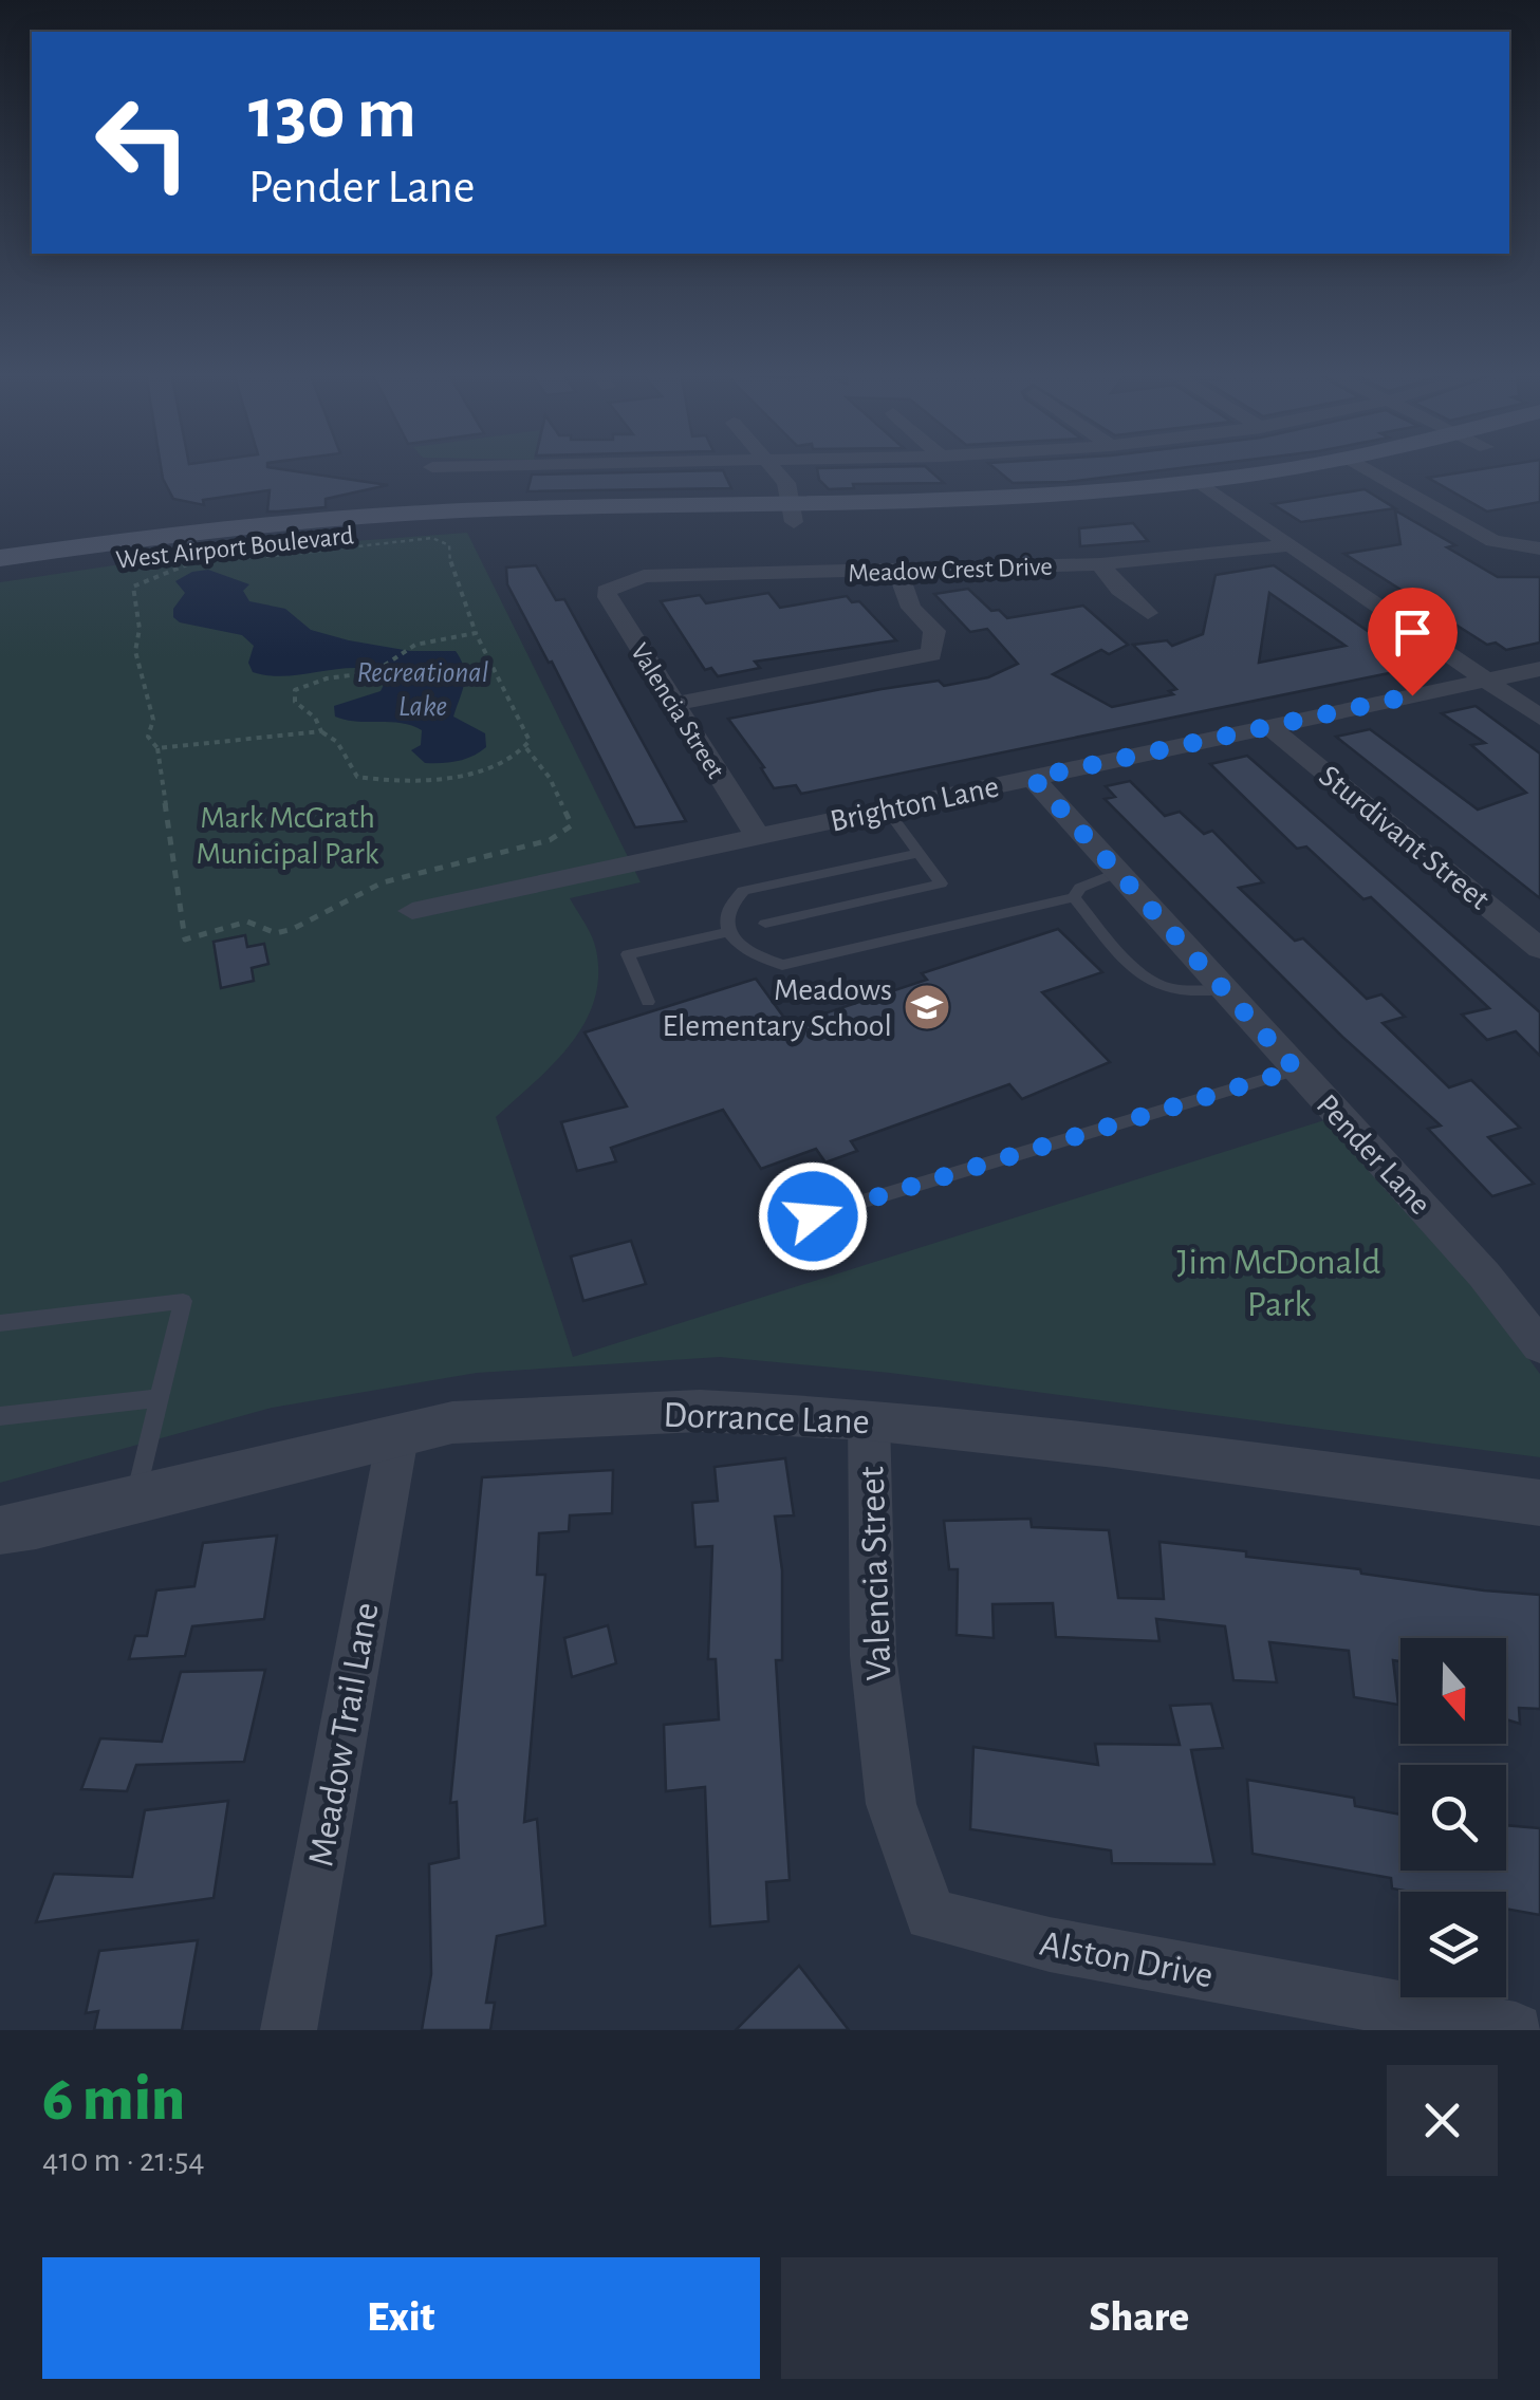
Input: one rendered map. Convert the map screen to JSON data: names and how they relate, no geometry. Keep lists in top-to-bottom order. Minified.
{"streets":{"main road":["West Airport Boulevard"],"street":["Meadow Crest Drive","Valencia Street","Brighton Lane","Sturdivant Street","Pender Lane","Dorrance Lane","Meadow Trail Lane","Alston Drive"]},"crossings":[["Meadow Crest Drive","Valencia Street"],["Valencia Street","Brighton Lane"],["Valencia Street","Dorrance Lane"],["Valencia Street","Alston Drive"],["Brighton Lane","Sturdivant Street"],["Brighton Lane","Pender Lane"],["Dorrance Lane","Meadow Trail Lane"]],"water":["Recreational Lake"],"parks":["Mark McGrath Municipal Park","Jim McDonald Park"],"places":{"school or university":["Meadows Elementary School"]},"north":"bottom","page":{"turn":["130 m","Pender Lane"],"heading":["6 min","410 m · 21:54"],"buttons":["Exit","Share"]}}
